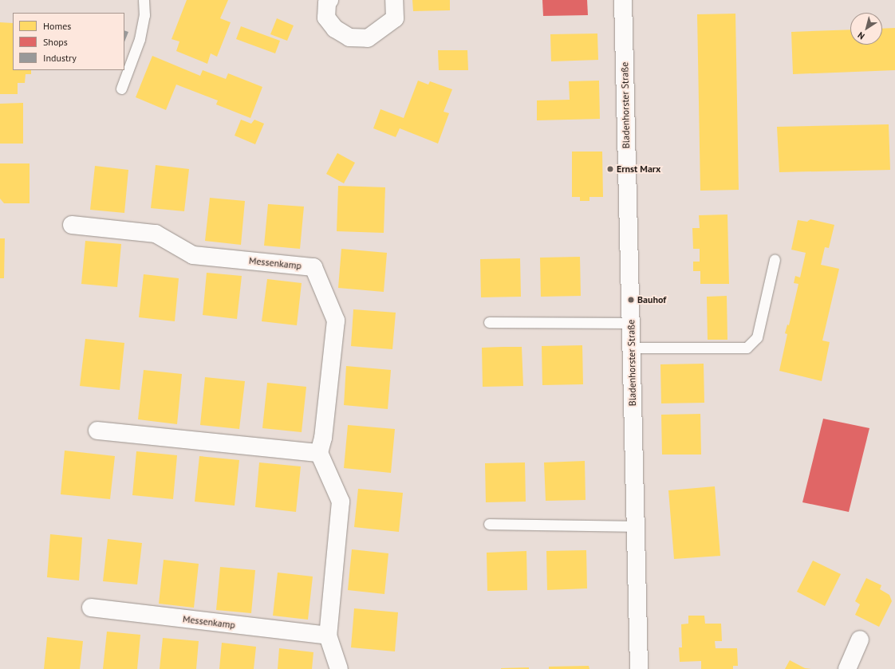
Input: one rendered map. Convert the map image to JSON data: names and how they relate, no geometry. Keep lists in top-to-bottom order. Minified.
{"streets":{"street":["Bladenhorster Straße","Messenkamp"]},"places":["Ernst Marx","Bauhof"],"legend":["Homes","Shops","Industry"],"north":"bottom left"}
